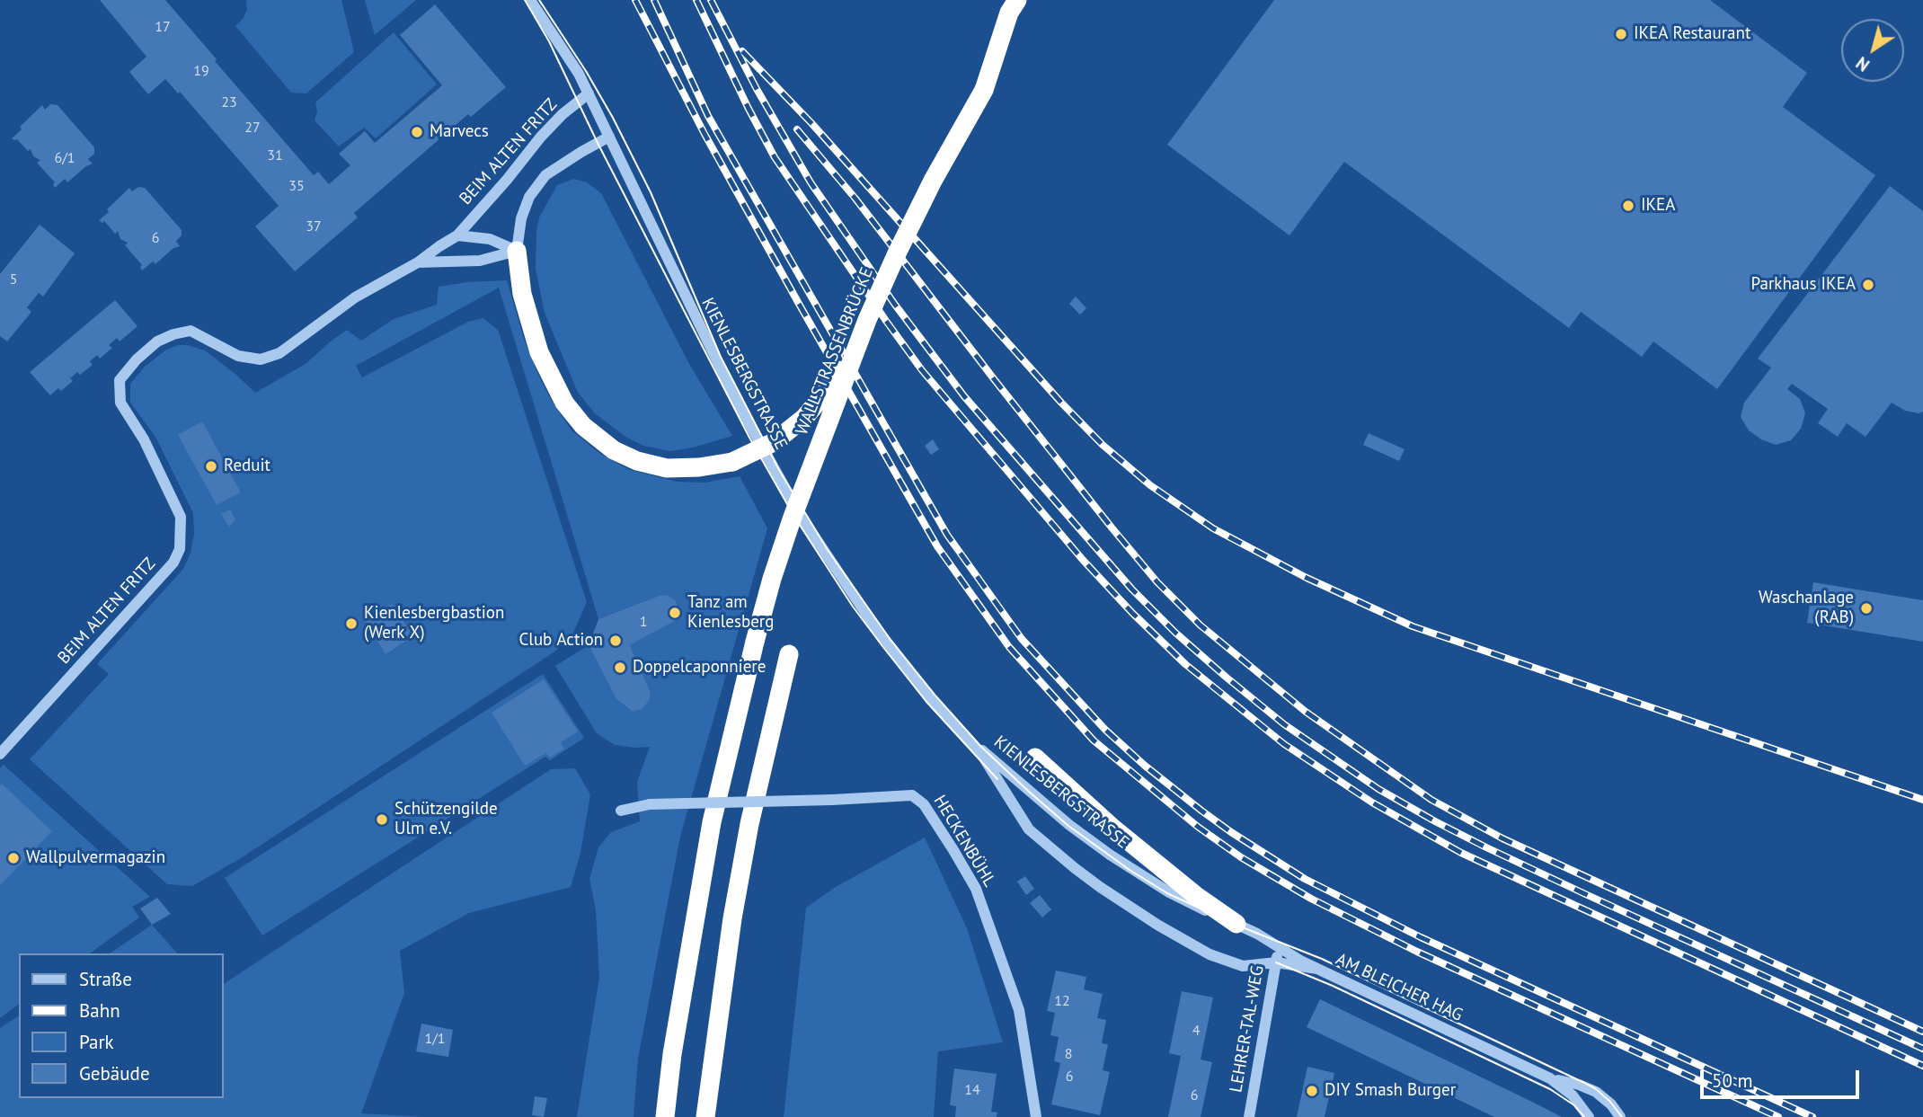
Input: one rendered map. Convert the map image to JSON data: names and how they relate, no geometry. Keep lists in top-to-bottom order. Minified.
{"streets":{"highway":["WALLSTRASSENBRÜCKE"],"street":["BEIM ALTEN FRITZ","KIENLESBERGSTRASSE","HECKENBÜHL","AM BLEICHER HAG","LEHRER-TAL-WEG"]},"crossings":[["BEIM ALTEN FRITZ","KIENLESBERGSTRASSE"],["KIENLESBERGSTRASSE","AM BLEICHER HAG"],["KIENLESBERGSTRASSE","LEHRER-TAL-WEG"],["AM BLEICHER HAG","LEHRER-TAL-WEG"]],"places":["IKEA Restaurant","Marvecs","IKEA","Parkhaus IKEA","Reduit","Waschanlage (RAB)","Tanz am Kienlesberg","Kienlesbergbastion (Werk X)","Club Action","Doppelcaponniere","Schützengilde Ulm e.V.","Wallpulvermagazin","DIY Smash Burger"],"house_numbers":["17","19","23","27","31","6/1","35","37","6","5","1","12","4","1/1","8","6","14","6"],"legend":["Straße","Bahn","Park","Gebäude"],"scale_bar":"50 m","north":"bottom left"}
